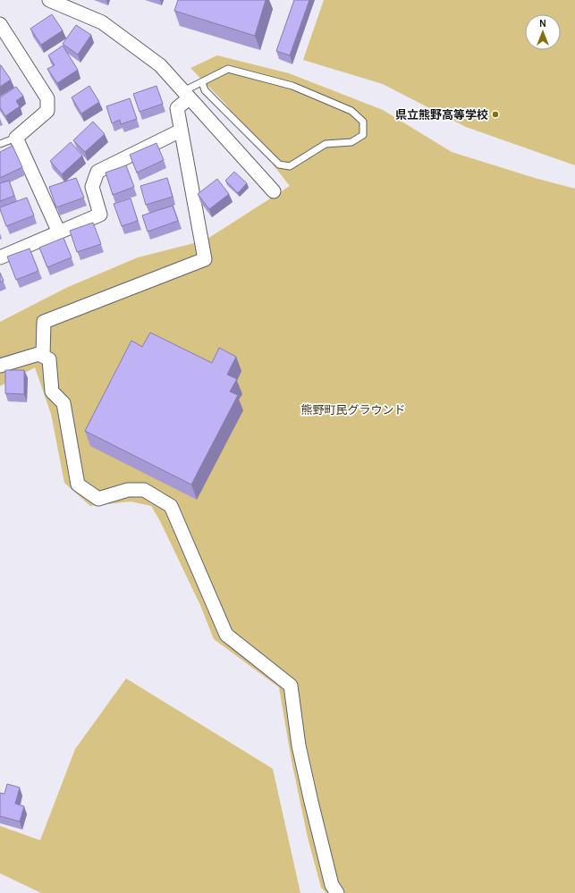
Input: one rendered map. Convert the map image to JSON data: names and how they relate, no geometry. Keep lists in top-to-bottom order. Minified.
{"parks":["熊野町民グラウンド"],"places":["県立熊野高等学校"],"north":"top"}
